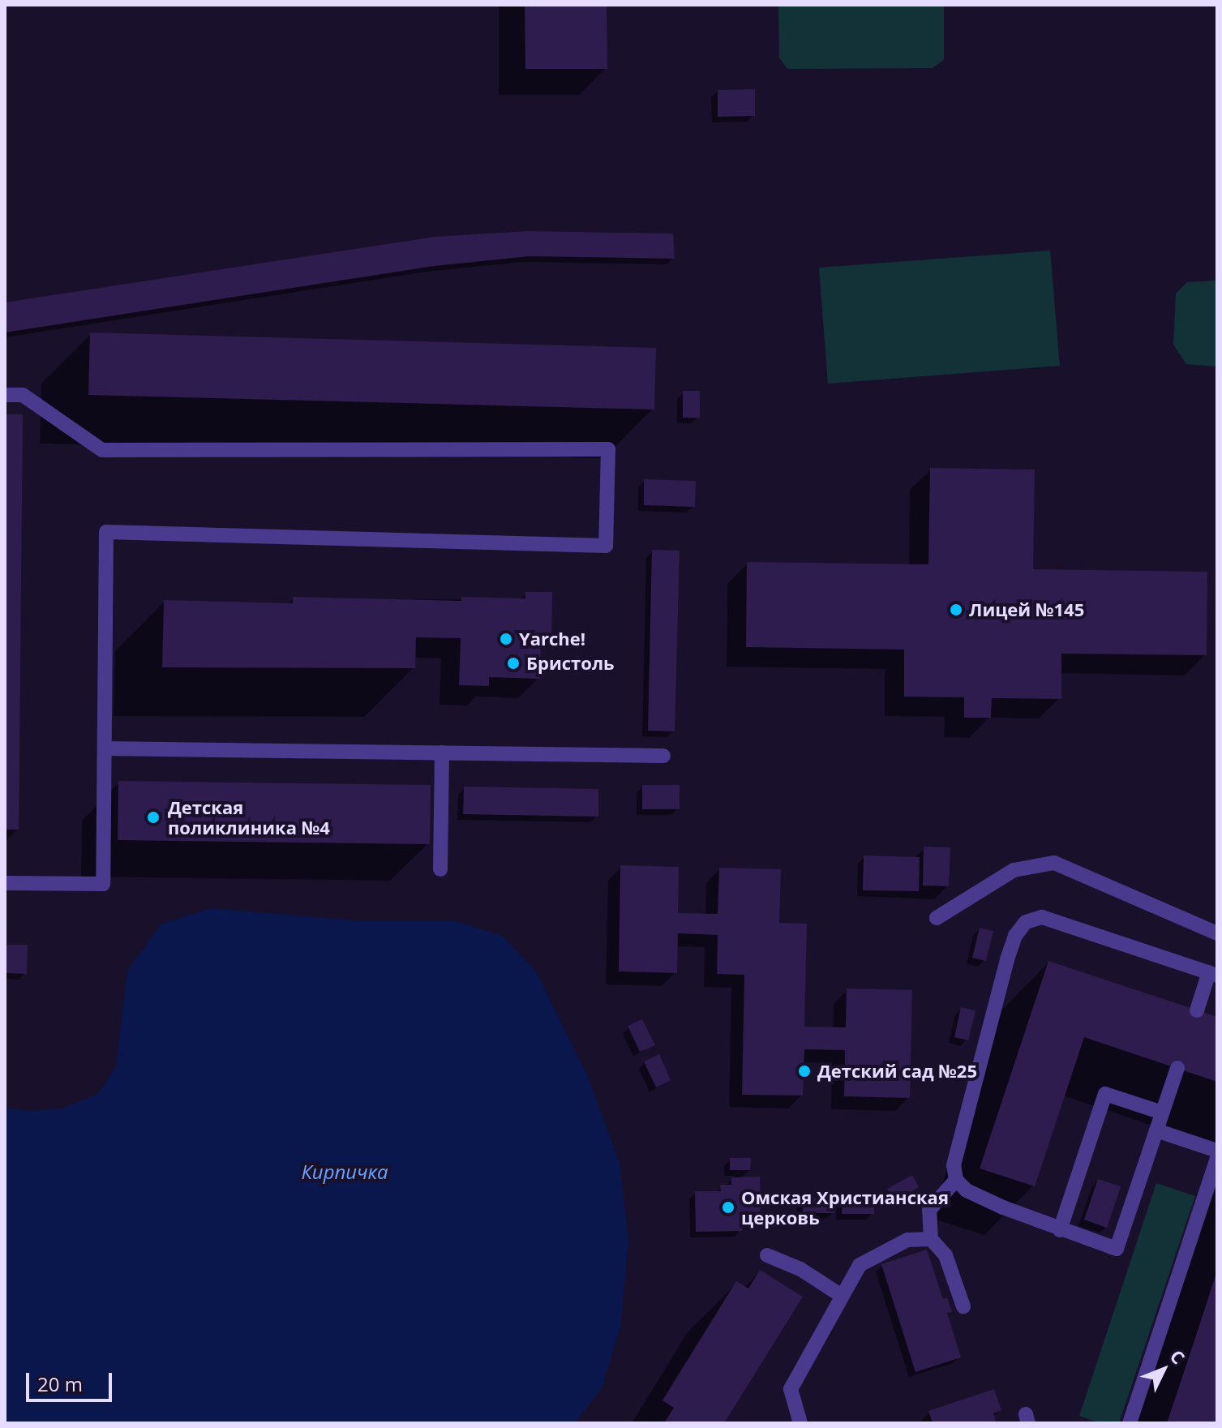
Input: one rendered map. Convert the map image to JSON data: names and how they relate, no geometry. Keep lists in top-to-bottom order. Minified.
{"water":["Кирпичка"],"places":["Лицей №145","Yarche!","Бристоль","Детская поликлиника №4","Детский сад №25","Омская Христианская церковь"],"scale_bar":"20 m","north":"top right"}
